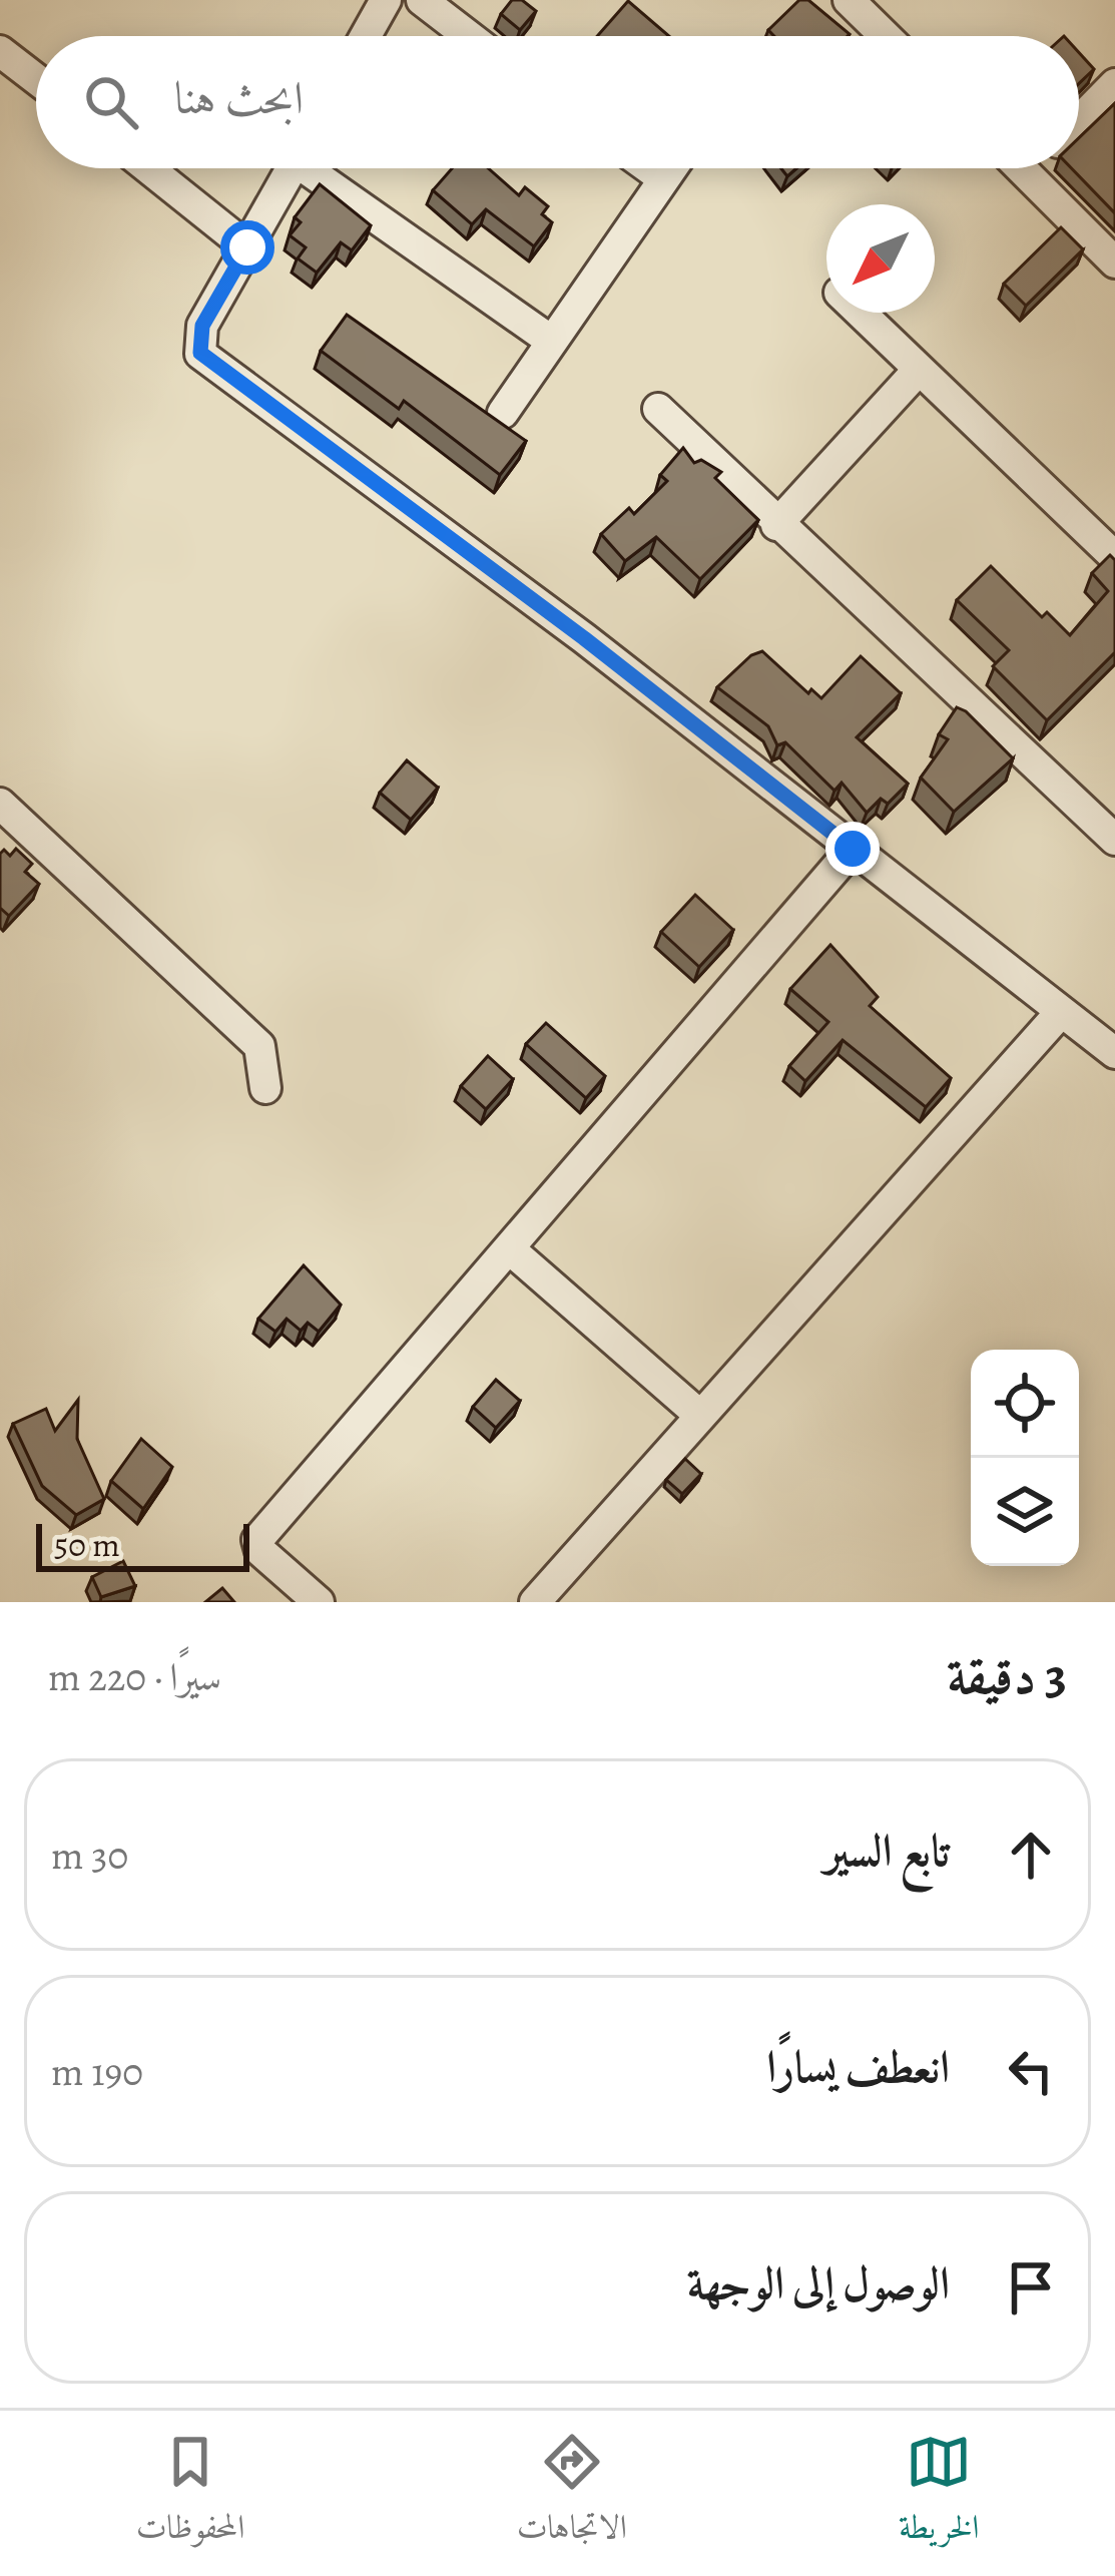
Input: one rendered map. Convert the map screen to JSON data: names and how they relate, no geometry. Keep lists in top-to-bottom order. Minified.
{"scale_bar":"50 m","north":"bottom left","page":{"search":"ابحث هنا","scale":"50 m","heading":["3 دقيقة","سيرًا · 220 m"],"list":[["تابع السير","30 m"],["انعطف يسارًا","190 m"],"الوصول إلى الوجهة"],"nav":["الخريطة","الاتجاهات","المحفوظات"]}}
